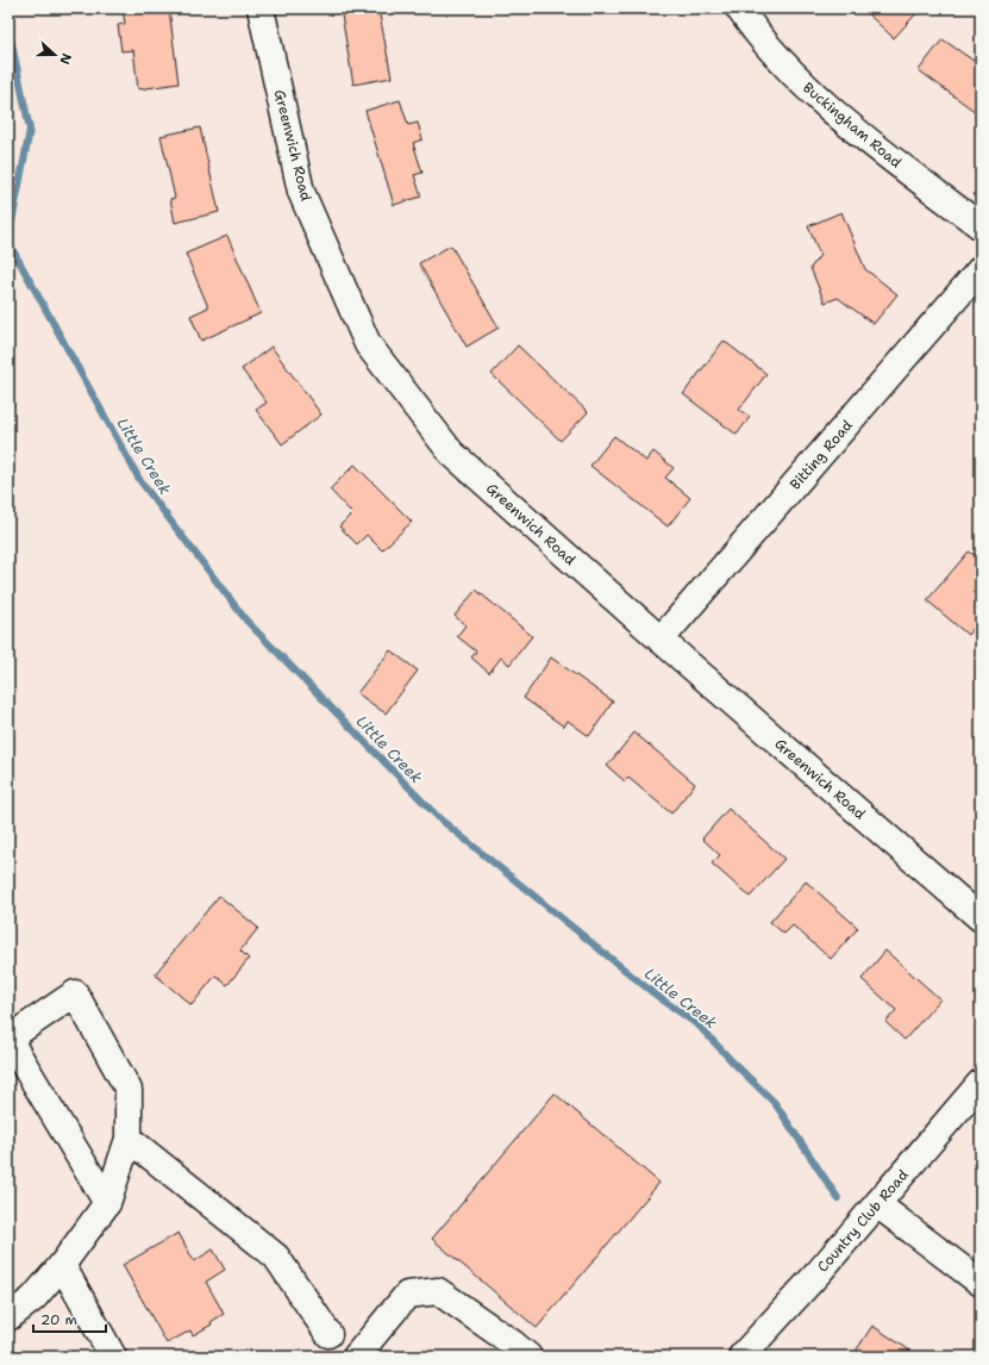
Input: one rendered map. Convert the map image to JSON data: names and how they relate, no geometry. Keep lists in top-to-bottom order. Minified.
{"streets":{"street":["Buckingham Road","Greenwich Road","Bitting Road","Country Club Road"]},"crossings":[["Greenwich Road","Bitting Road"]],"water":["Little Creek"],"scale_bar":"20 m","north":"right"}
